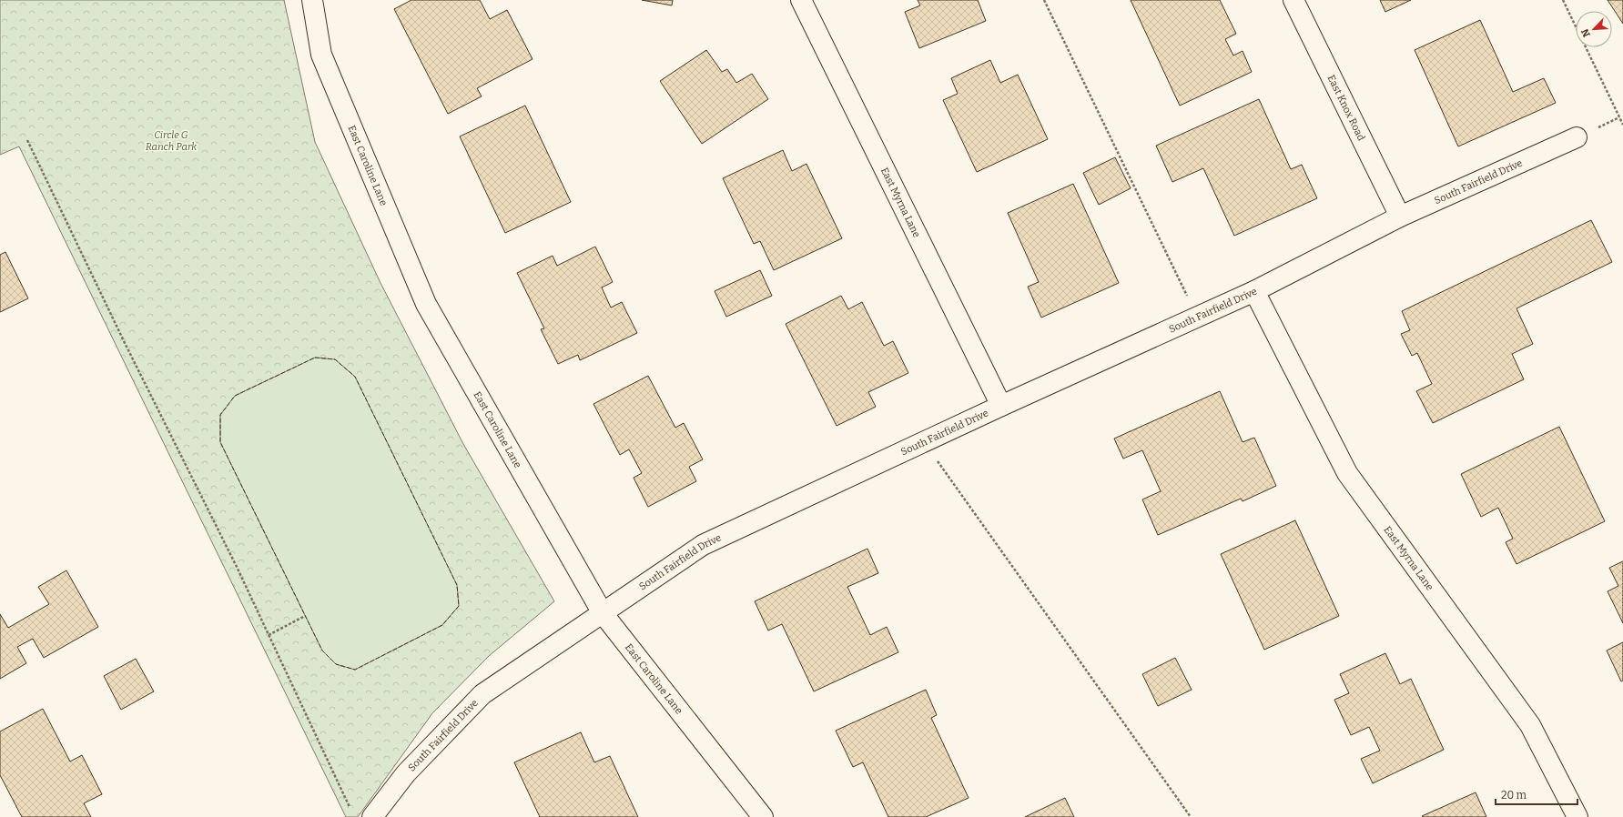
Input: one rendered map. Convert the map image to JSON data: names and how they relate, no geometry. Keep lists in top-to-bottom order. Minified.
{"streets":{"street":["East Knox Road","East Caroline Lane","South Fairfield Drive","East Myrna Lane"]},"crossings":[["East Knox Road","South Fairfield Drive"],["East Caroline Lane","South Fairfield Drive"],["South Fairfield Drive","East Myrna Lane"]],"parks":["Circle G Ranch Park"],"scale_bar":"20 m","north":"bottom left"}
